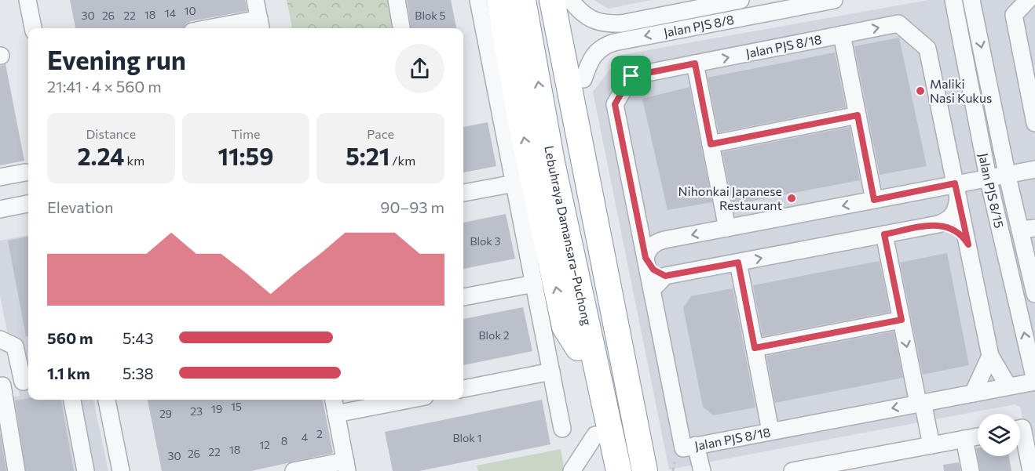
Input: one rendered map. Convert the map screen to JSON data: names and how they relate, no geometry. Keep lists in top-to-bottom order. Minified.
{"streets":{"highway":["Lebuhraya Damansara–Puchong"],"street":["Jalan PJS 8/8","Jalan PJS 8/18","Jalan PJS 8/15"]},"crossings":[["Jalan PJS 8/18","Jalan PJS 8/15"]],"places":["Maliki Nasi Kukus","Nihonkai Japanese Restaurant"],"house_numbers":["10","14","18","30","26","22","Blok 5","Blok 3","Blok 2","15","19","23","29","2","4","Blok 1","8","12","18","22","26","30"],"page":{"heading":["Evening run","21:41 · 4 × 560 m"],"stats":[["Distance","2.24 km"],["Time","11:59"],["Pace","5:21 /km"]],"chart":["Elevation","90–93 m"],"list":[{"name":"560 m","note":"5:43"},{"name":"1.1 km","note":"5:38"}]}}
